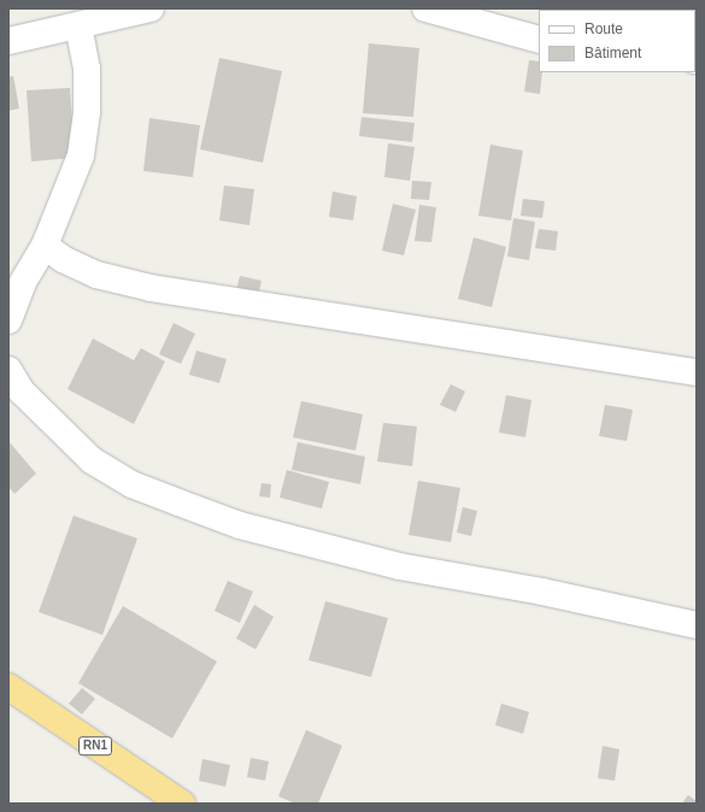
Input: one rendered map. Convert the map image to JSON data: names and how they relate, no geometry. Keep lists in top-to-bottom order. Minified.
{"streets":{"highway":["RN1"]},"legend":["Route","Bâtiment"]}
